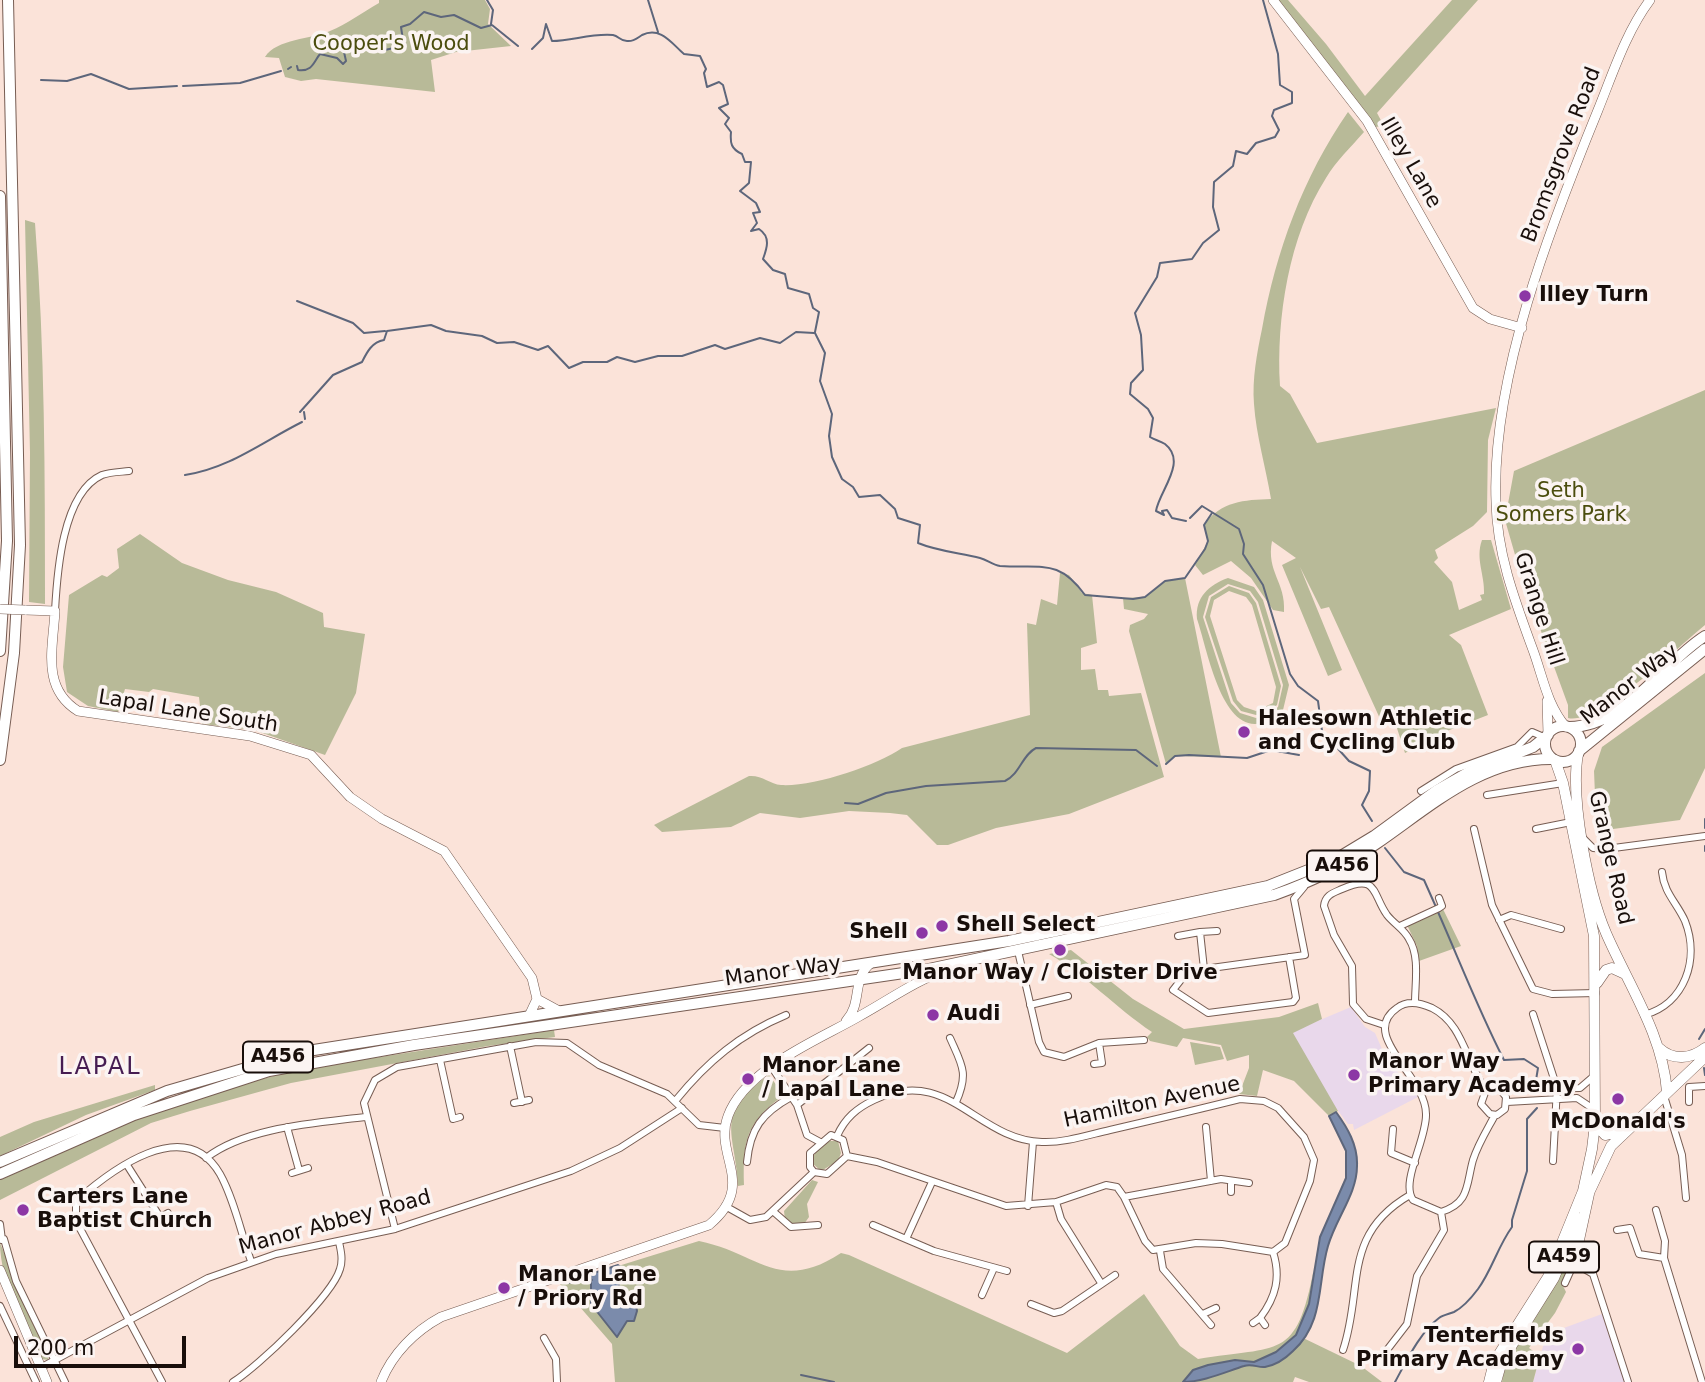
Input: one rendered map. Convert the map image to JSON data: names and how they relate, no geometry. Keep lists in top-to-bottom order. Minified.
{"streets":{"highway":["Manor Way","A456"],"main road":["Bromsgrove Road","Illey Lane","Grange Hill","Lapal Lane South","Grange Road","A459"],"street":["Hamilton Avenue","Manor Abbey Road"]},"crossings":[["Bromsgrove Road","Illey Lane"],["Bromsgrove Road","Grange Hill"],["Illey Lane","Grange Hill"],["Grange Hill","Manor Way"],["Grange Hill","Grange Road"],["Grange Hill","A456"],["Manor Way","Grange Road"],["Manor Way","A456"],["Grange Road","A456"],["Grange Road","A459"]],"districts":["LAPAL"],"parks":["Cooper's Wood","Seth Somers Park"],"places":["Illey Turn","Halesown Athletic and Cycling Club","Shell Select","Shell","Manor Way / Cloister Drive","Audi","Manor Way Primary Academy","Manor Lane / Lapal Lane","McDonald's","Carters Lane Baptist Church","Manor Lane / Priory Rd","Tenterfields Primary Academy"],"scale_bar":"200 m"}
